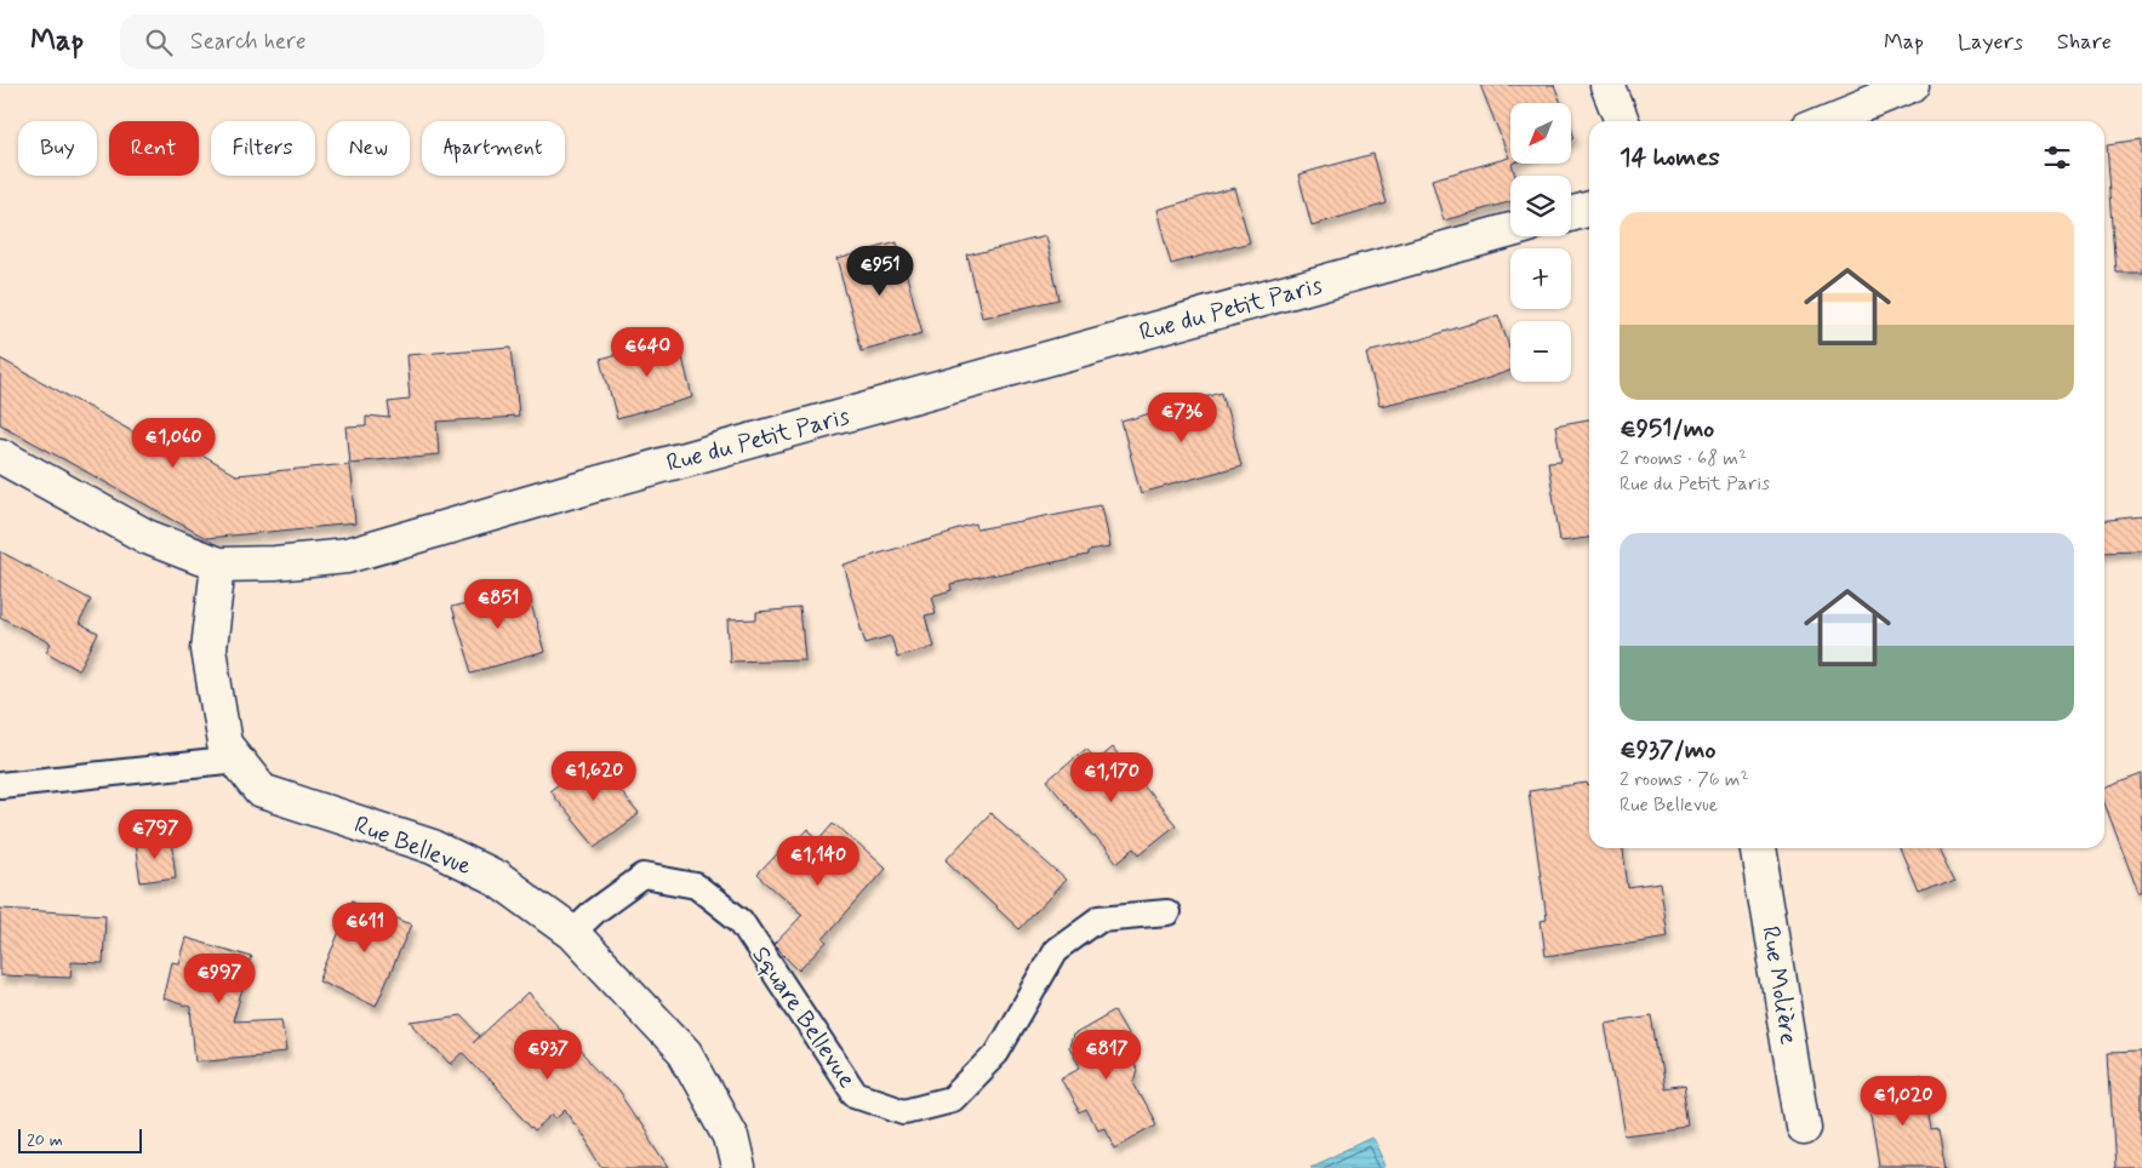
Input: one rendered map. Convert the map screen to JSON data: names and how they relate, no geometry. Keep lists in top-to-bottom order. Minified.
{"streets":{"street":["Rue du Petit Paris","Rue Bellevue","Rue Molière"],"lane":["Square Bellevue"]},"crossings":[["Rue du Petit Paris","Rue Bellevue"],["Rue Bellevue","Square Bellevue"]],"scale_bar":"20 m","north":"bottom left","page":{"header":"Map","search":"Search here","nav":["Map","Layers","Share"],"map_buttons":["+","−"],"chip":["Buy","Rent","Filters","New","Apartment"],"heading":"14 homes","list":[{"name":"€951/mo","note":"2 rooms · 68 m² · Rue du Petit Paris"},{"name":"€937/mo","note":"2 rooms · 76 m² · Rue Bellevue"}],"price":["€951","€640","€736","€1,060","€851","€1,620","€1,170","€797","€1,140","€611","€997","€937","€817","€1,020"],"scale":"20 m"}}
